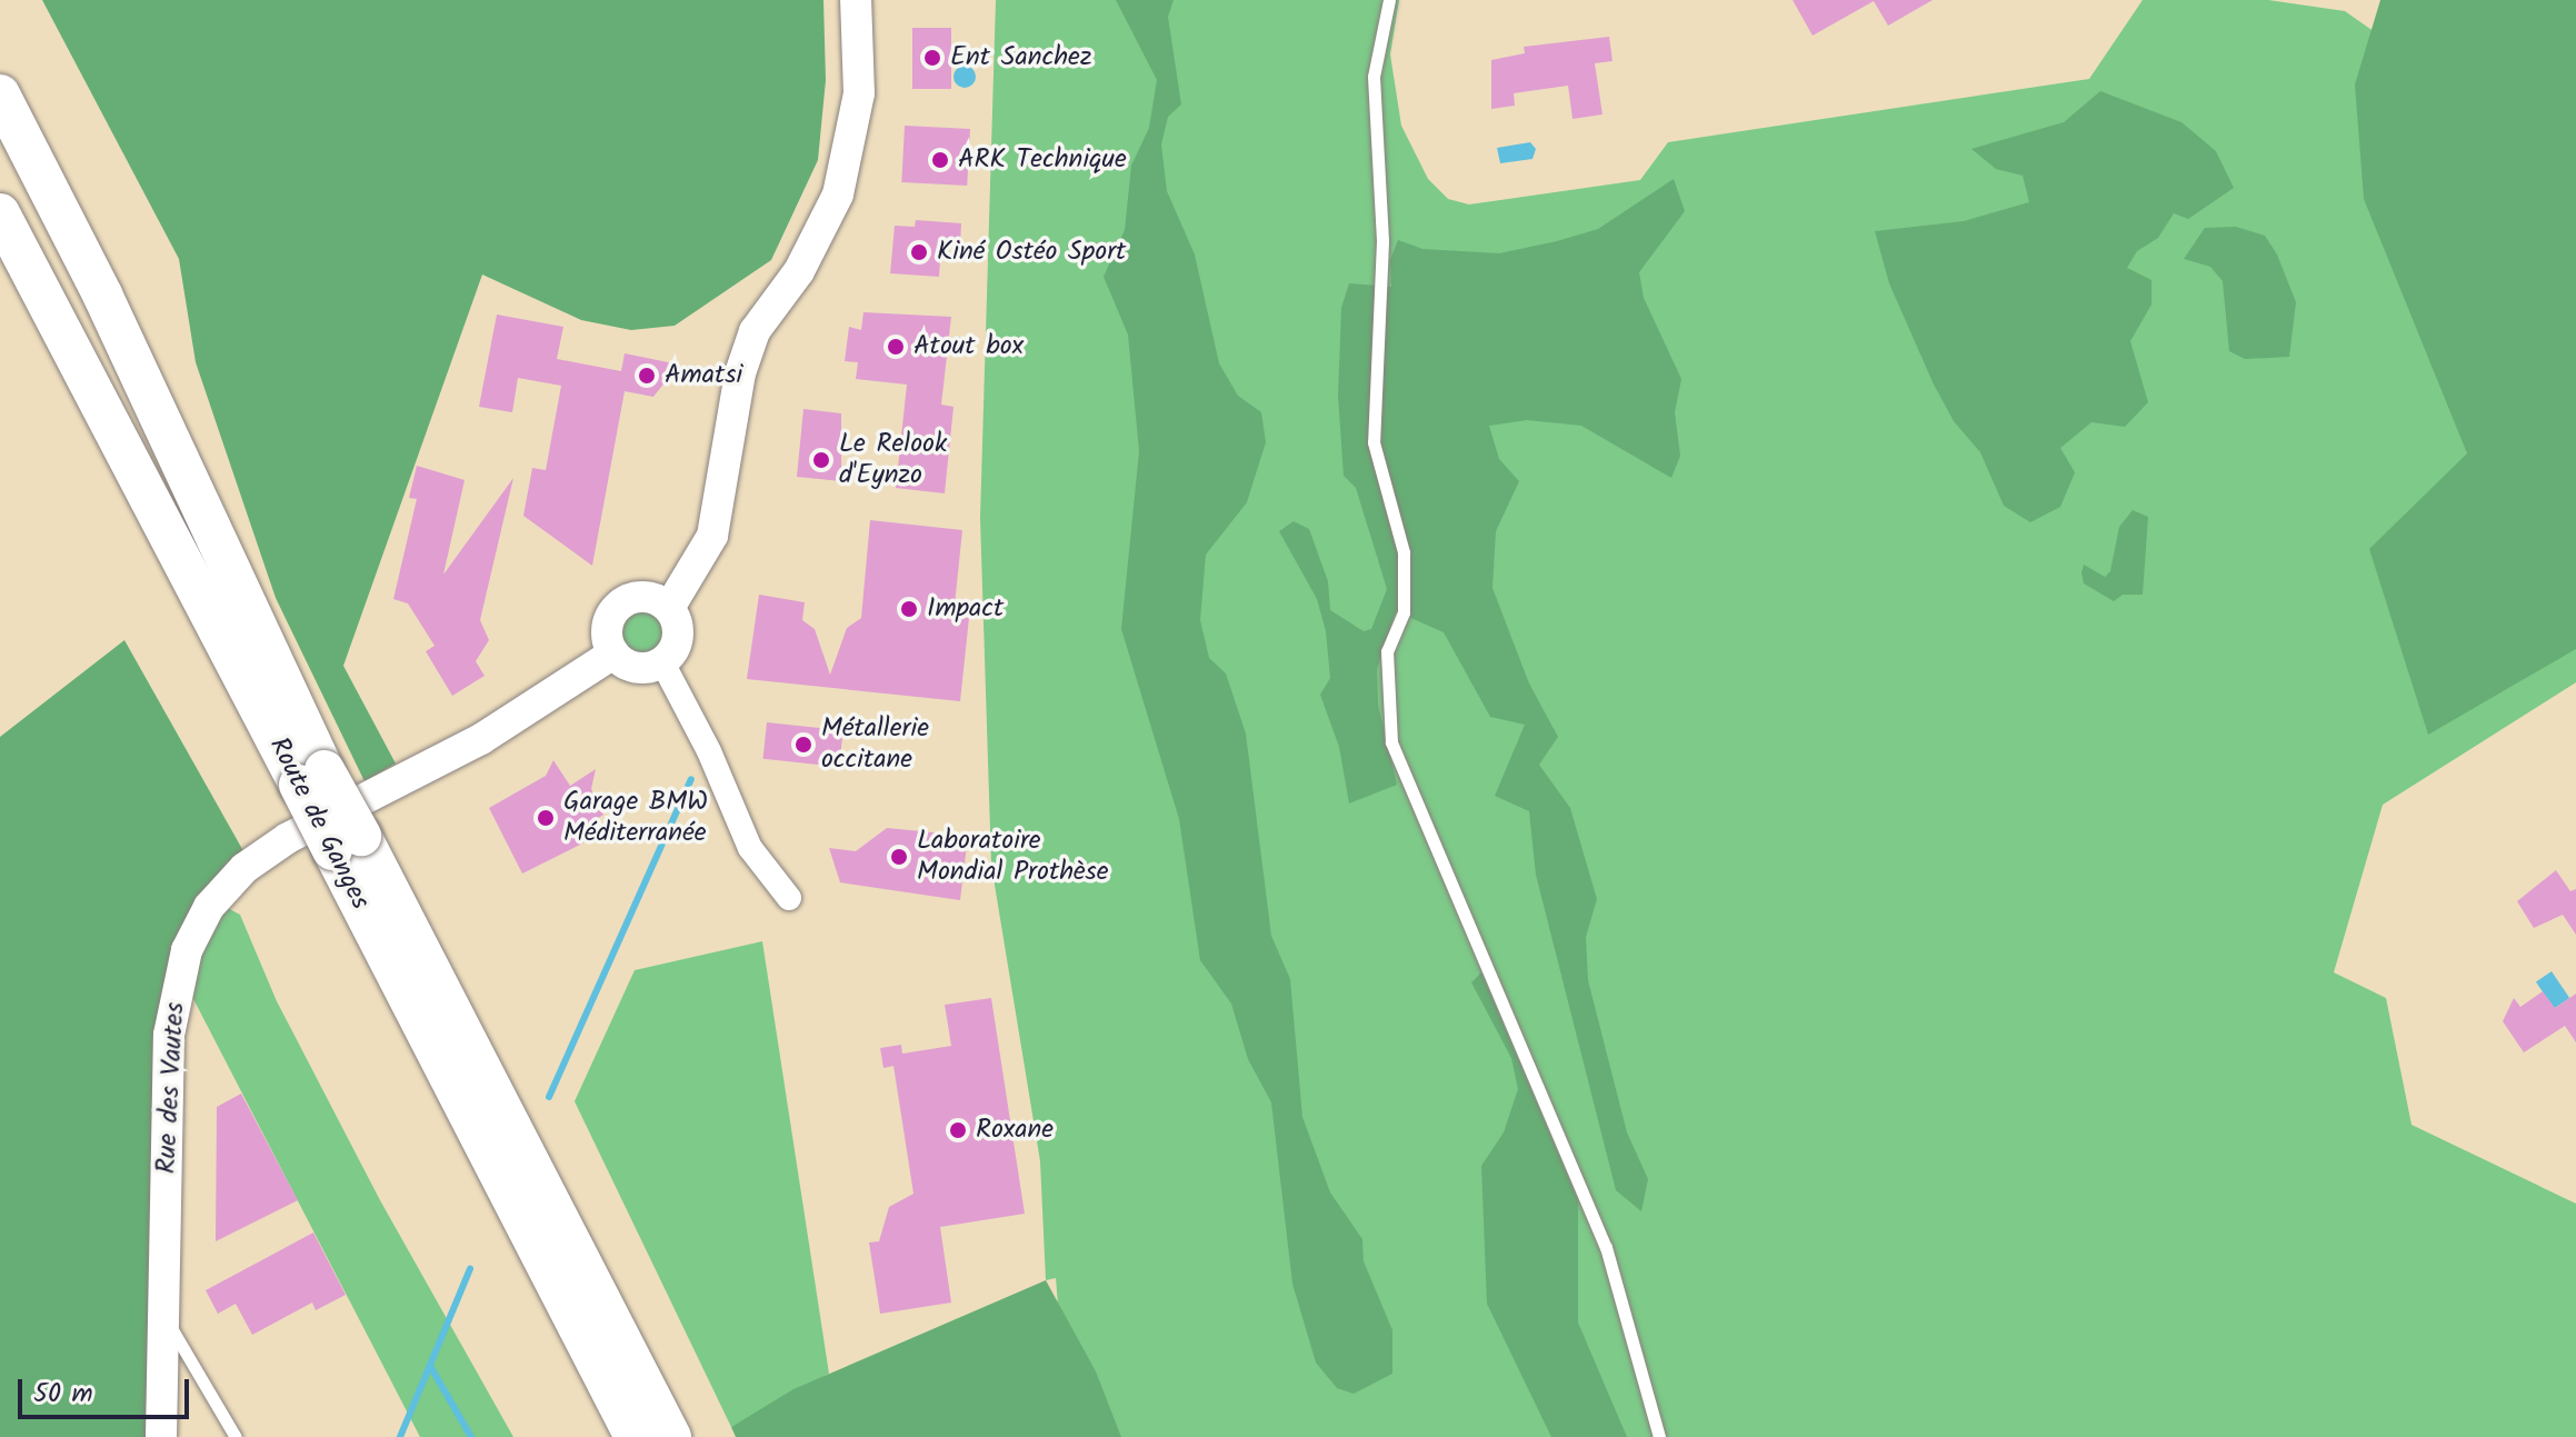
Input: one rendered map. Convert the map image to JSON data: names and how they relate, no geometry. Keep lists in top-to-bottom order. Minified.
{"streets":{"main road":["Route de Ganges"],"street":["Rue des Vautes"]},"places":["Ent Sanchez","ARK Technique","Kiné Ostéo Sport","Atout box","Amatsi","Le Relook d'Eynzo","Impact","Métallerie occitane","Garage BMW Méditerranée","Laboratoire Mondial Prothèse","Roxane"],"scale_bar":"50 m"}
